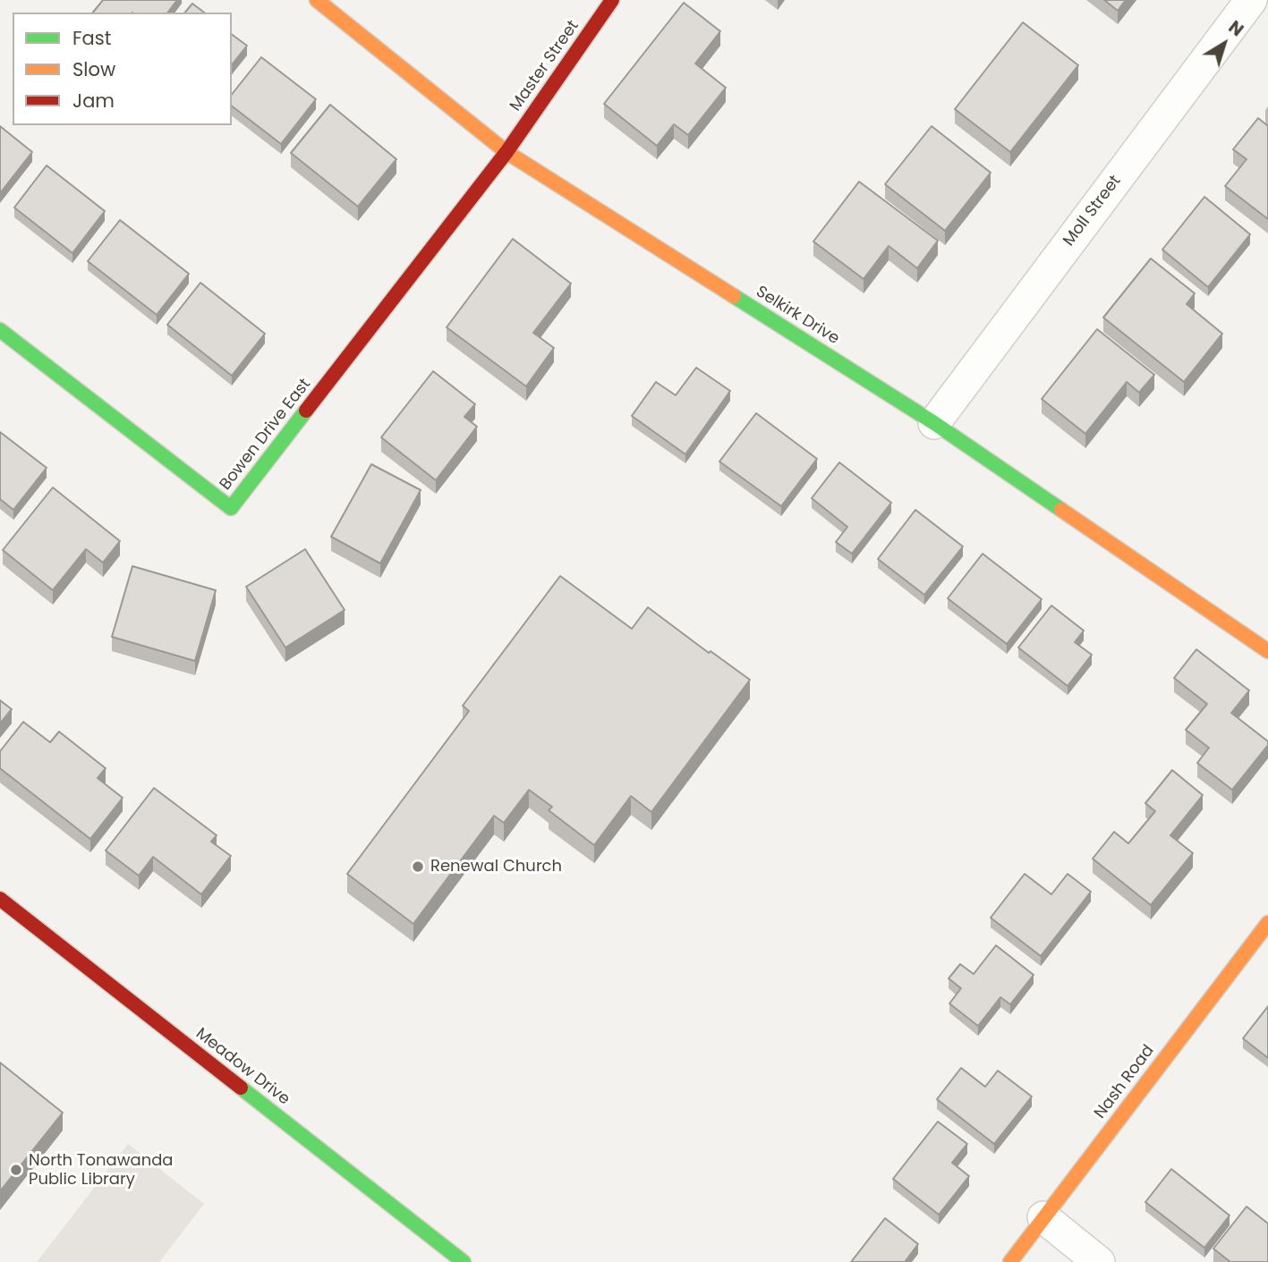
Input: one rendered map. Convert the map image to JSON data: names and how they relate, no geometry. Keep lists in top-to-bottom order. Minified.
{"streets":{"street":["Master Street","Moll Street","Selkirk Drive","Bowen Drive East","Meadow Drive","Nash Road"]},"crossings":[["Master Street","Selkirk Drive"],["Master Street","Bowen Drive East"],["Moll Street","Selkirk Drive"],["Selkirk Drive","Bowen Drive East"]],"places":["Renewal Church","North Tonawanda Public Library"],"legend":["Fast","Slow","Jam"],"north":"top right"}
